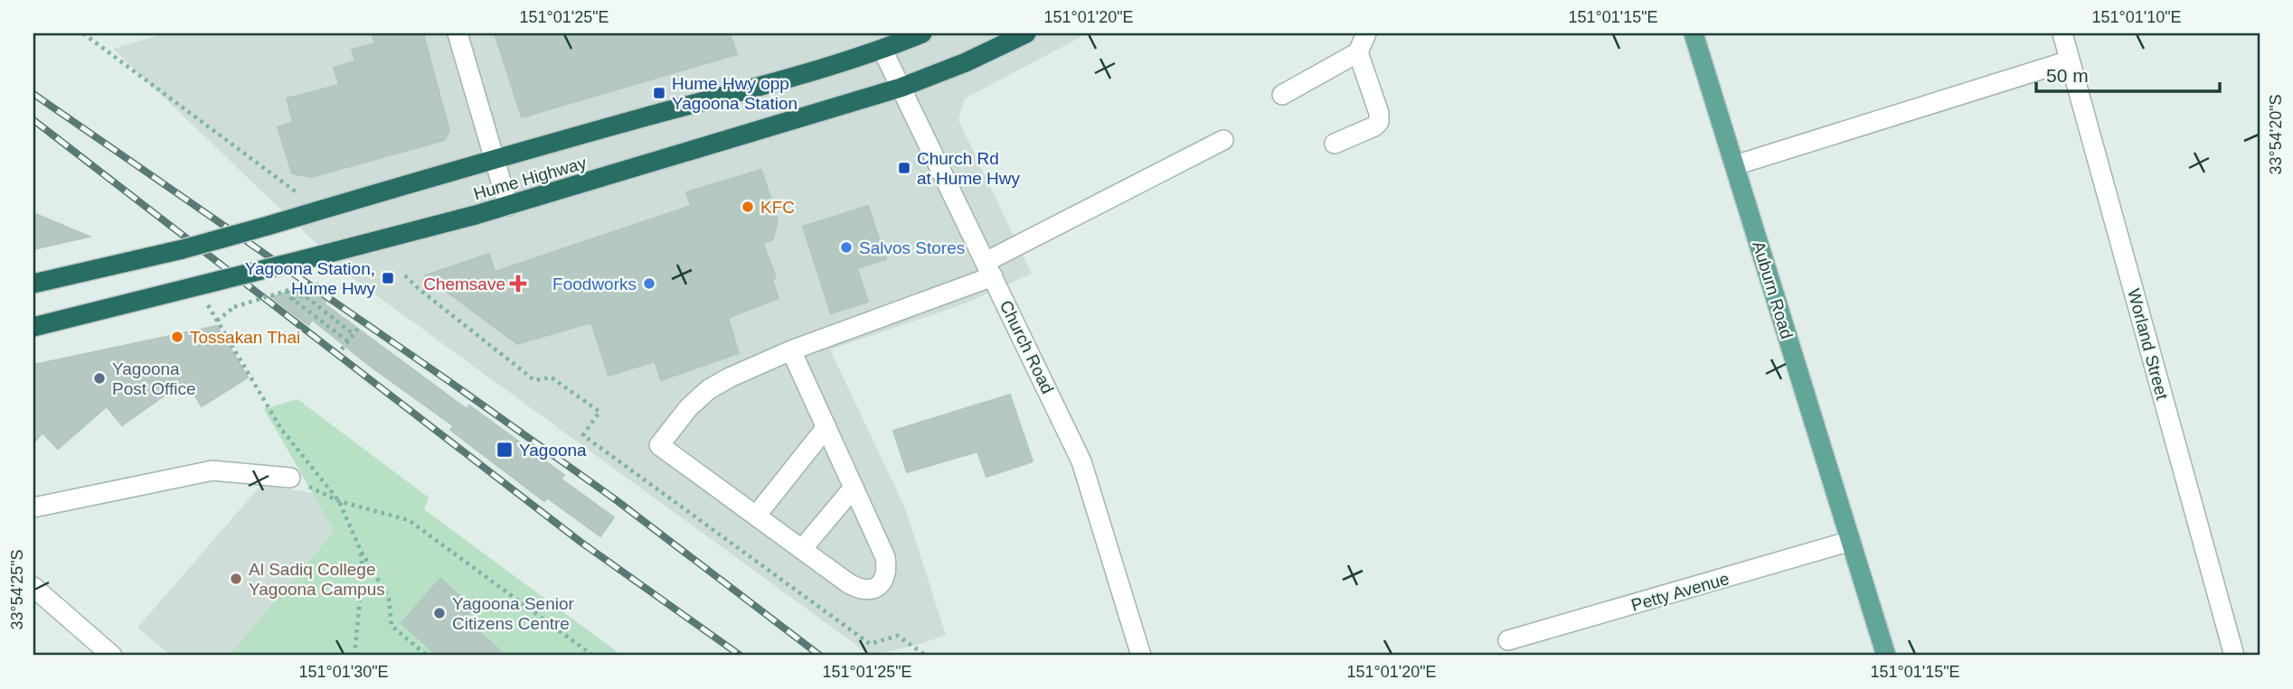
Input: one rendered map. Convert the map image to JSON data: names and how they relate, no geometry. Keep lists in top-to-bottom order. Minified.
{"streets":{"highway":["Hume Highway"],"main road":["Auburn Road"],"street":["Worland Street","Church Road","Petty Avenue"]},"crossings":[["Hume Highway","Church Road"],["Auburn Road","Petty Avenue"]],"places":{"transit":["Hume Hwy opp Yagoona Station","Church Rd at Hume Hwy","Yagoona Station, Hume Hwy","Yagoona"],"other":["KFC","Salvos Stores","Foodworks","Tossakan Thai","Yagoona Post Office","Al Sadiq College Yagoona Campus","Yagoona Senior Citizens Centre"],"health":["Chemsave"]},"scale_bar":"50 m","coordinates":["151°01'25\"E","151°01'20\"E","151°01'15\"E","151°01'10\"E","33°54'20\"S","33°54'25\"S","151°01'30\"E"]}
